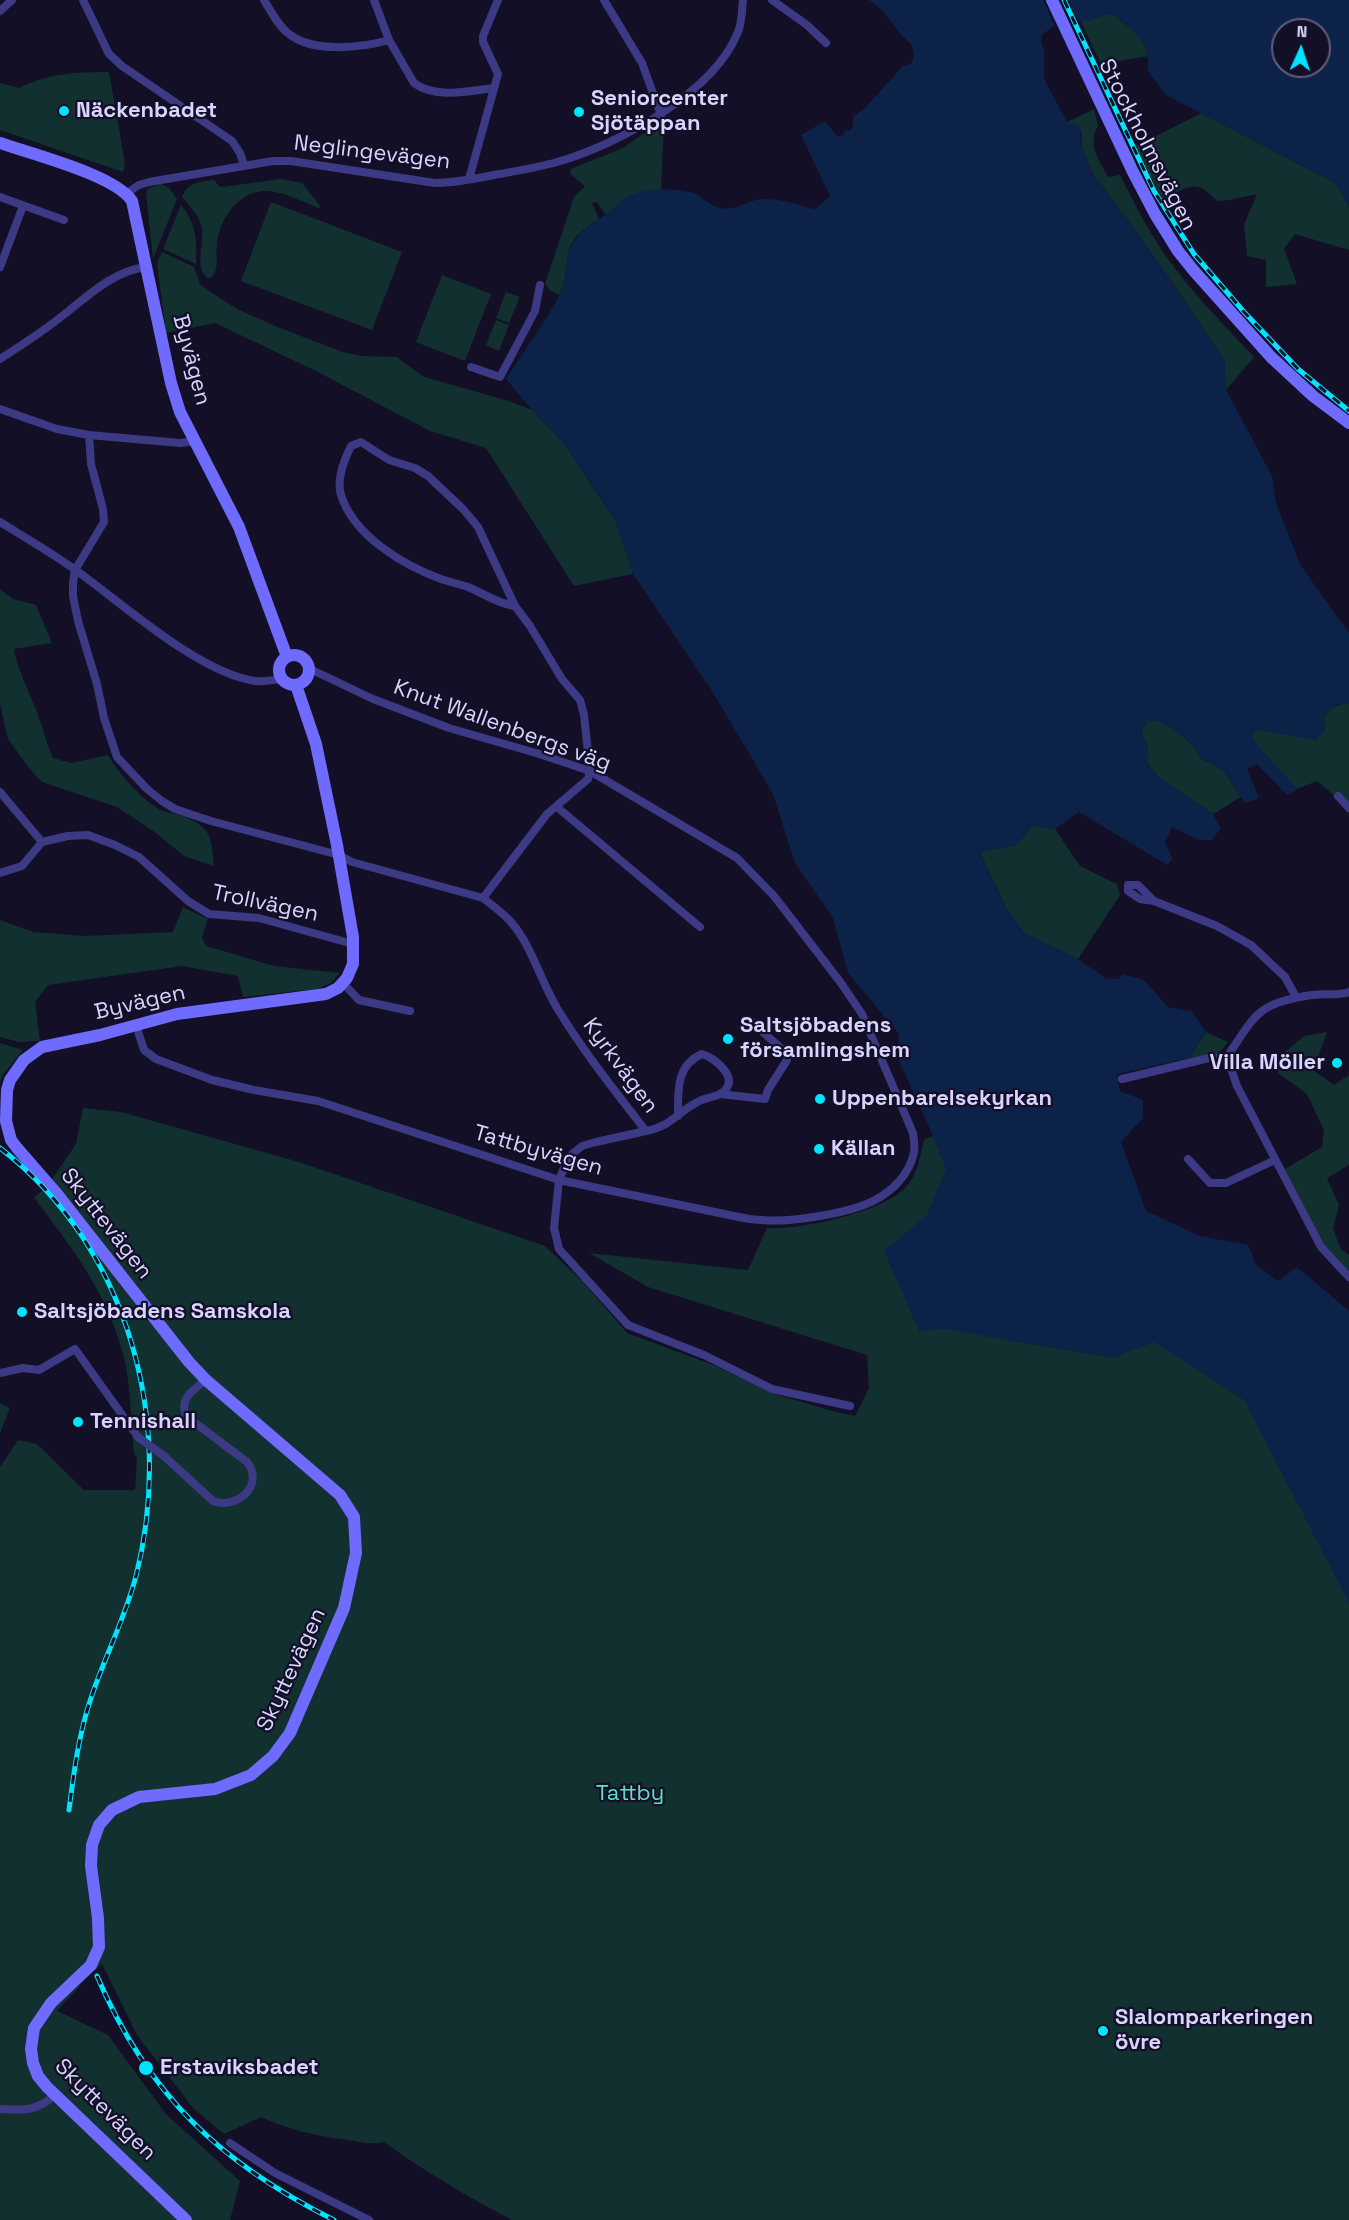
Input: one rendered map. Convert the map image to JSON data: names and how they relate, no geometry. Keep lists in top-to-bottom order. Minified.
{"streets":{"street":["Stockholmsvägen","Neglingevägen","Byvägen","Knut Wallenbergs väg","Trollvägen","Kyrkvägen","Tattbyvägen","Skyttevägen"]},"crossings":[["Neglingevägen","Byvägen"],["Byvägen","Knut Wallenbergs väg"],["Byvägen","Tattbyvägen"],["Byvägen","Skyttevägen"],["Knut Wallenbergs väg","Tattbyvägen"],["Kyrkvägen","Tattbyvägen"]],"parks":["Tattby"],"places":["Näckenbadet","Seniorcenter Sjötäppan","Saltsjöbadens församlingshem","Villa Möller","Uppenbarelsekyrkan","Källan","Saltsjöbadens Samskola","Tennishall","Slalomparkeringen övre","Erstaviksbadet"],"north":"top"}
